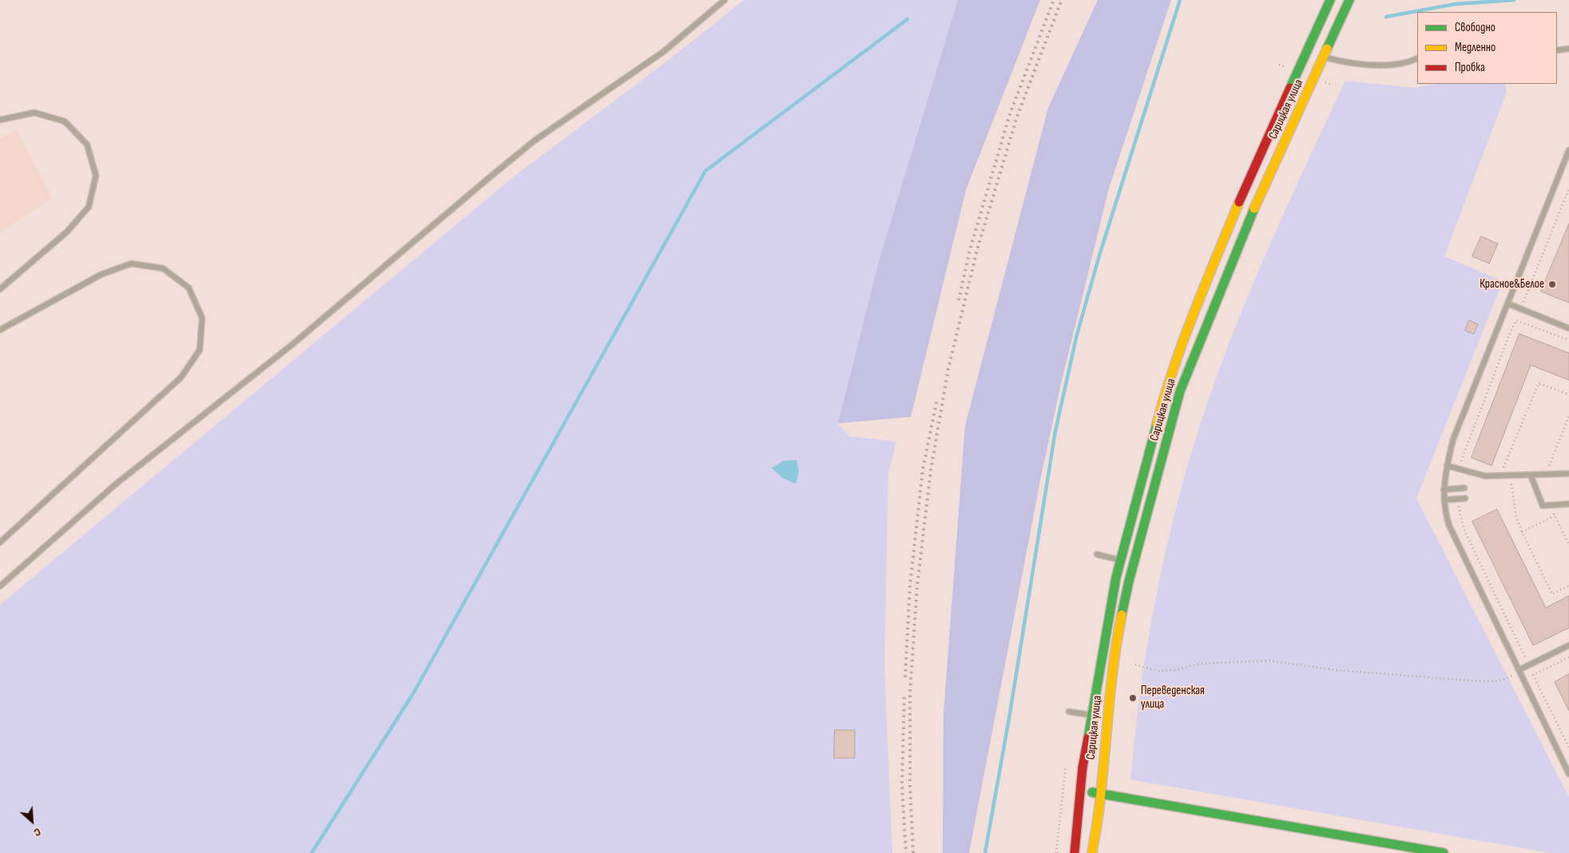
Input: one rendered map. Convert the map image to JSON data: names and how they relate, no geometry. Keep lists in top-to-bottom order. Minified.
{"streets":{"street":["Сарицкая улица"]},"places":["Красное&Белое","Переведенская улица"],"legend":["Свободно","Медленно","Пробка"],"north":"bottom right"}
